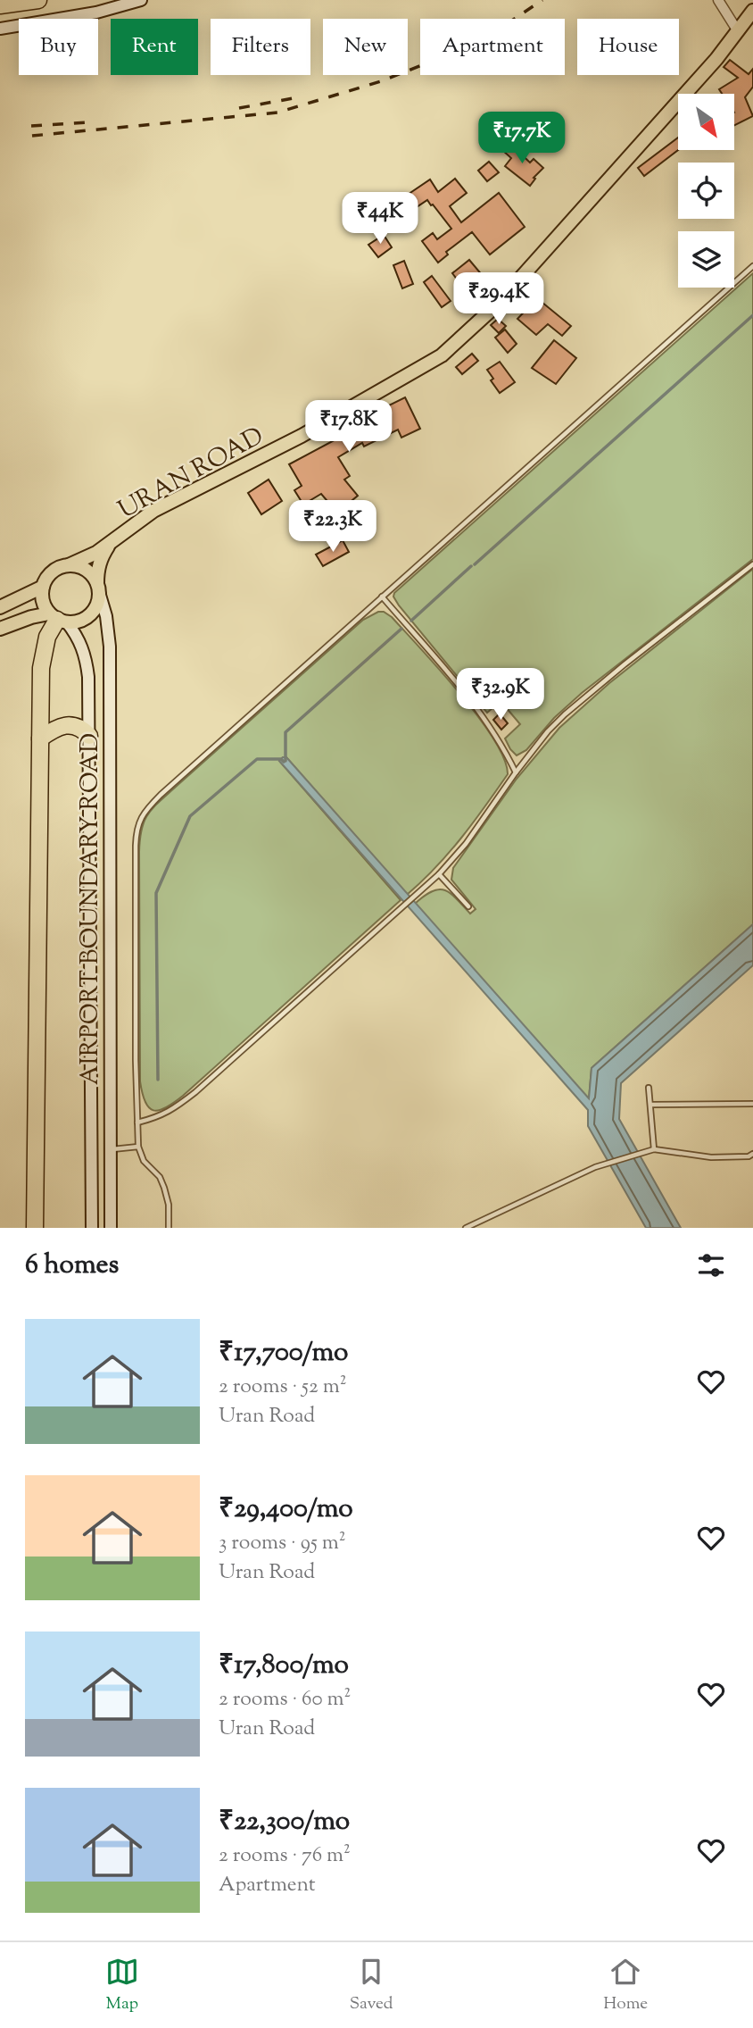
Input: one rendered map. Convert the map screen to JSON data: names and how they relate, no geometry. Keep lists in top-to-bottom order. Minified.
{"streets":{"main road":["URAN ROAD"],"street":["AIRPORT BOUNDARY ROAD"]},"crossings":[["URAN ROAD","AIRPORT BOUNDARY ROAD"]],"north":"bottom right","page":{"chip":["Buy","Rent","Filters","New","Apartment","House"],"price":["₹17.7K","₹44K","₹29.4K","₹17.8K","₹22.3K","₹32.9K"],"heading":"6 homes","list":[{"name":"₹17,700/mo","note":"2 rooms · 52 m² · Uran Road"},{"name":"₹29,400/mo","note":"3 rooms · 95 m² · Uran Road"},{"name":"₹17,800/mo","note":"2 rooms · 60 m² · Uran Road"},{"name":"₹22,300/mo","note":"2 rooms · 76 m² · Apartment"}],"tabs":["Map","Saved","Home"]}}
